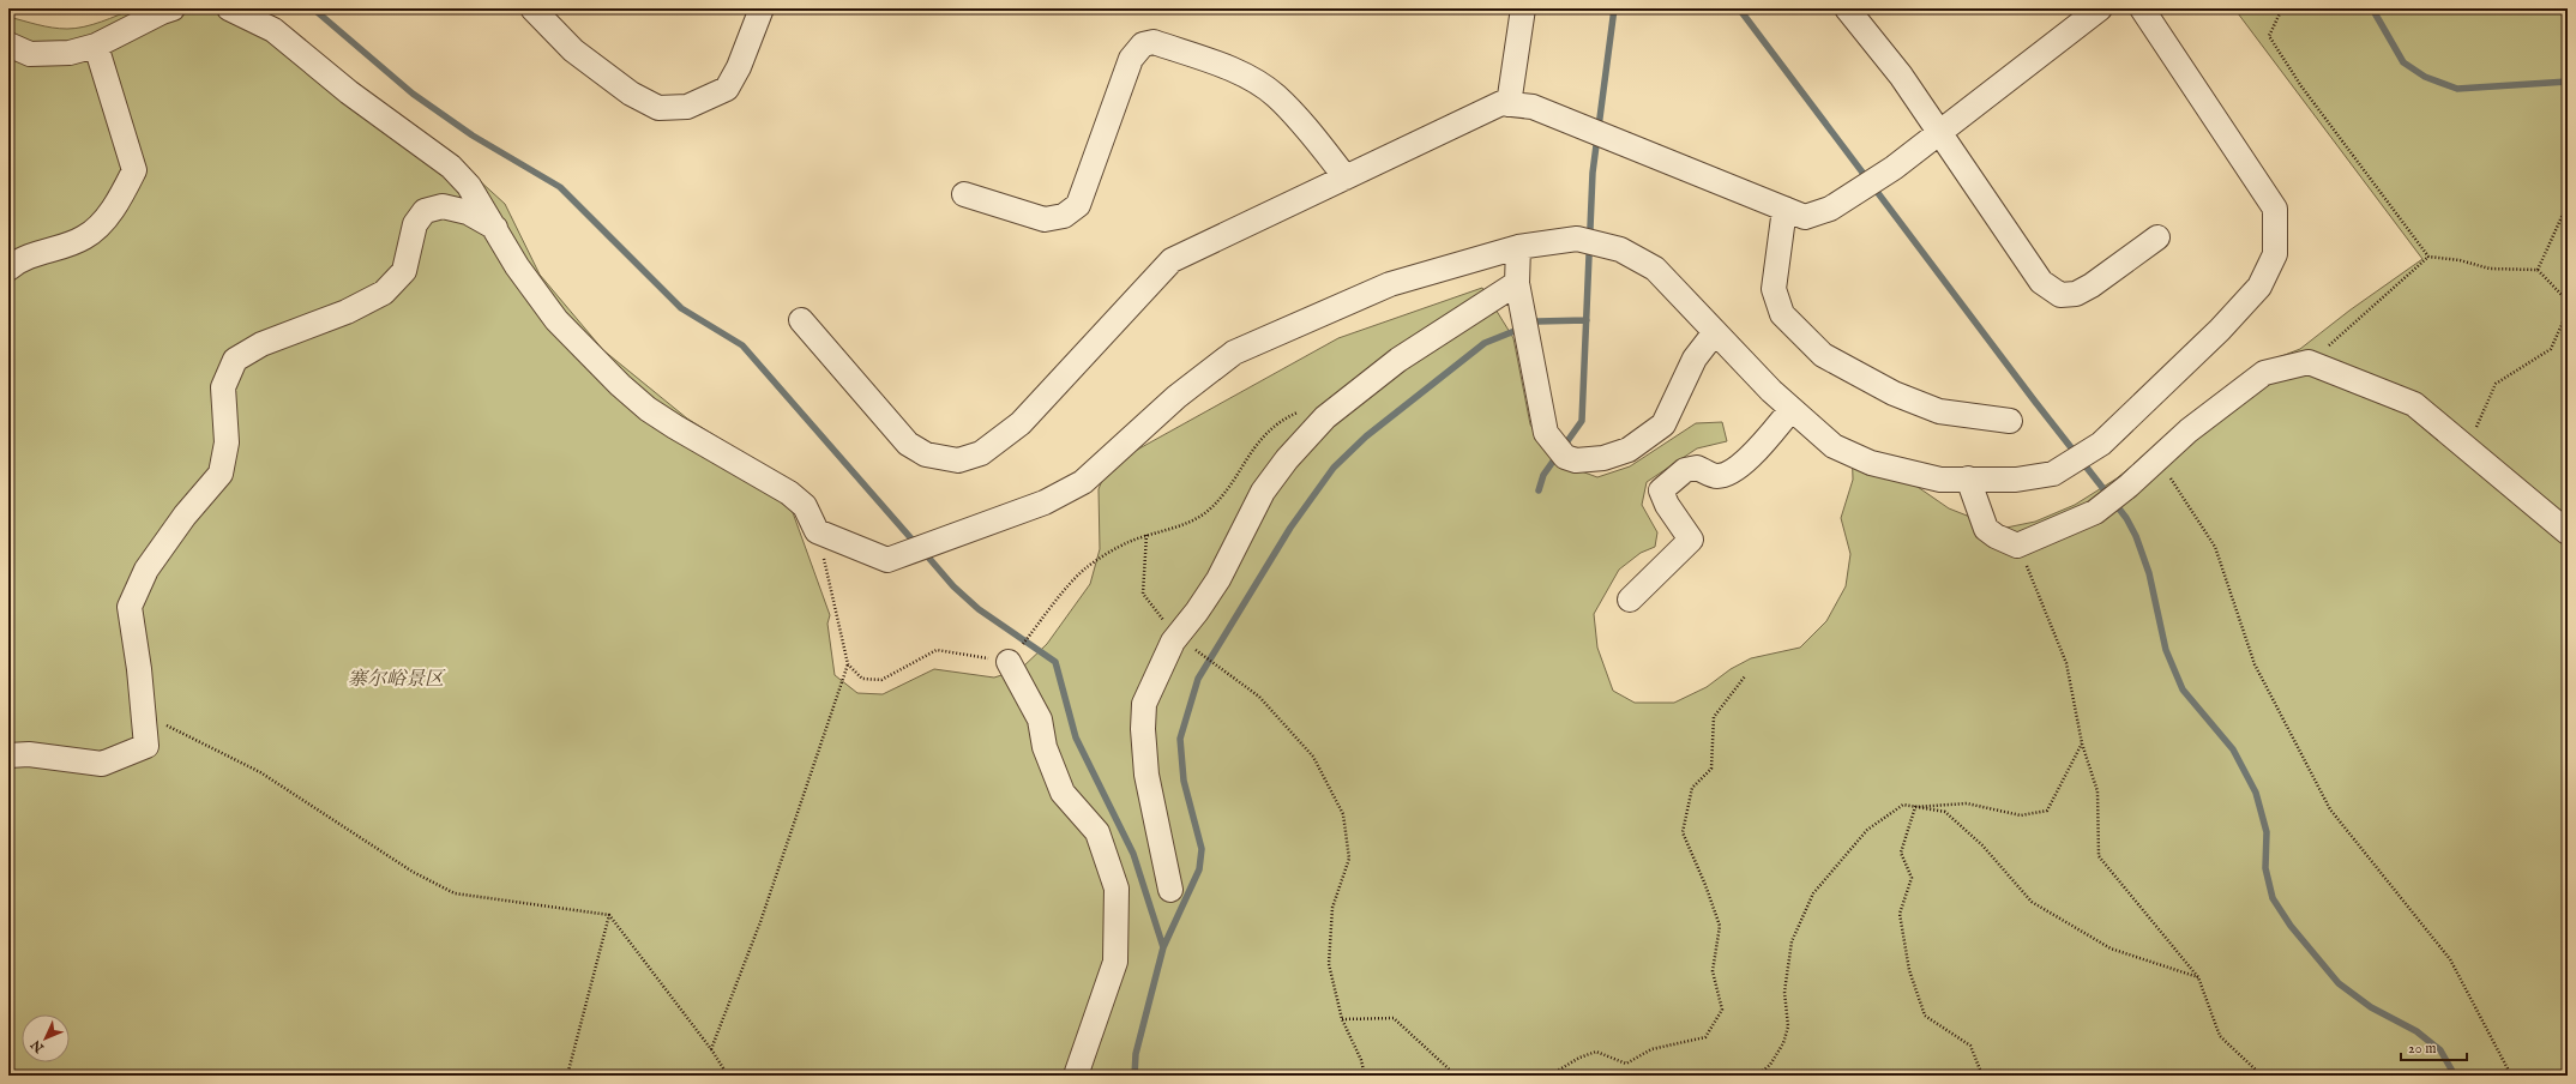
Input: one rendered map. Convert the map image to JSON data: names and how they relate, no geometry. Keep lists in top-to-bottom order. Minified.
{"parks":["寨尔峪景区"],"scale_bar":"20 m","north":"bottom left"}
